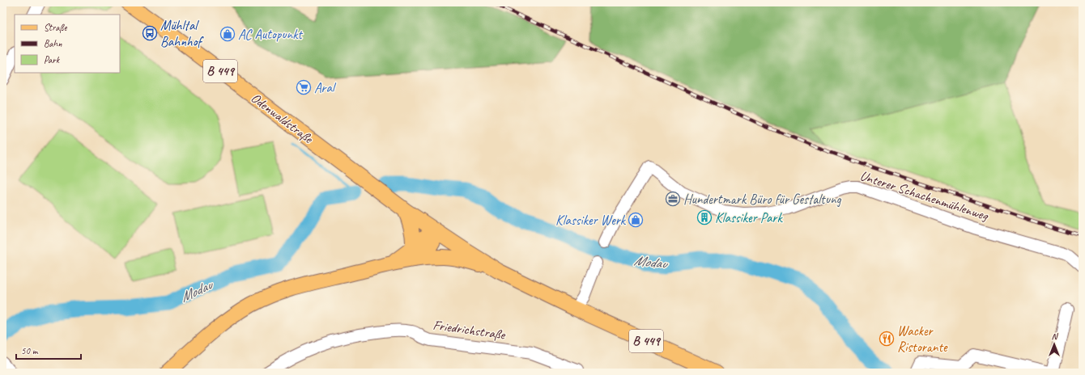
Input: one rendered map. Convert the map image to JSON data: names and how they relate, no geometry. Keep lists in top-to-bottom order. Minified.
{"streets":{"main road":["B 449","Odenwaldstraße"],"street":["Unterer Schachenmühlenweg","Friedrichstraße"]},"crossings":[["B 449","Odenwaldstraße"]],"water":["Modau"],"places":{"bus stop":["Mühltal Bahnhof"],"shop":["AC Autopunkt","Klassiker Werk"],"supermarket":["Aral"],"office":["Hundertmark Büro für Gestaltung"],"building":["Klassiker Park"],"restaurant":["Wacker Ristorante"]},"legend":["Straße","Bahn","Park"],"scale_bar":"50 m","north":"top"}
